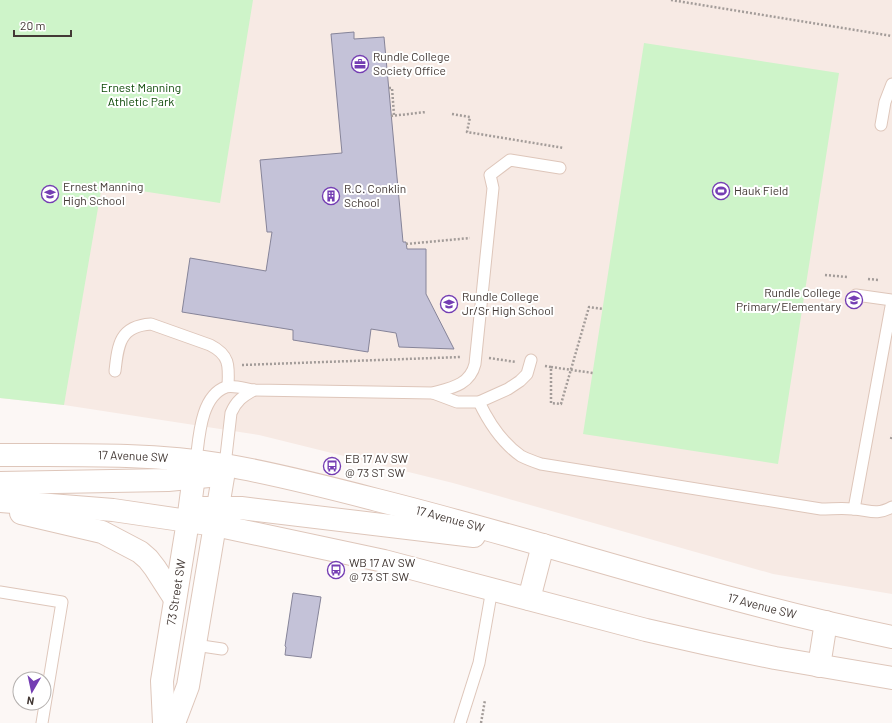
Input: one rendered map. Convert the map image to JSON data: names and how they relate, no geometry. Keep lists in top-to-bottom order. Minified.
{"streets":{"main road":["17 Avenue SW","73 Street SW"]},"crossings":[["17 Avenue SW","73 Street SW"]],"parks":["Ernest Manning Athletic Park"],"places":{"office":["Rundle College Society Office"],"sports":["Hauk Field"],"school or university":["Ernest Manning High School","Rundle College Primary/Elementary","Rundle College Jr/Sr High School"],"building":["R.C. Conklin School"],"bus stop":["EB 17 AV SW @ 73 ST SW","WB 17 AV SW @ 73 ST SW"]},"scale_bar":"20 m","north":"bottom"}
